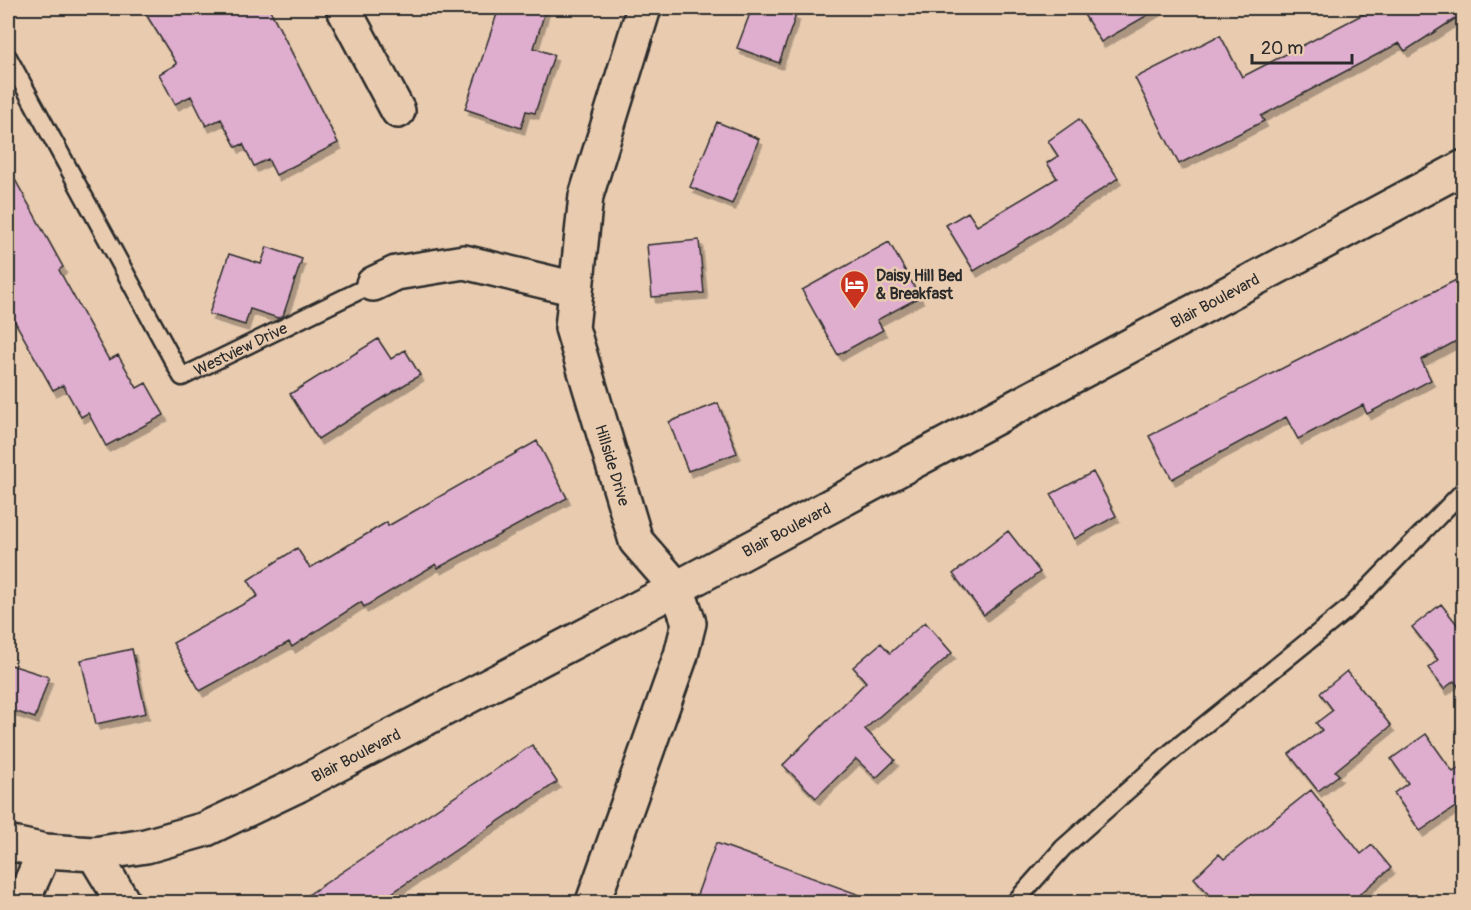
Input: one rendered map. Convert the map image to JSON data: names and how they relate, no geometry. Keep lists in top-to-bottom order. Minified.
{"streets":{"street":["Blair Boulevard","Westview Drive","Hillside Drive"]},"crossings":[["Blair Boulevard","Hillside Drive"],["Westview Drive","Hillside Drive"]],"places":{"hotel":["Daisy Hill Bed & Breakfast"]},"scale_bar":"20 m"}
